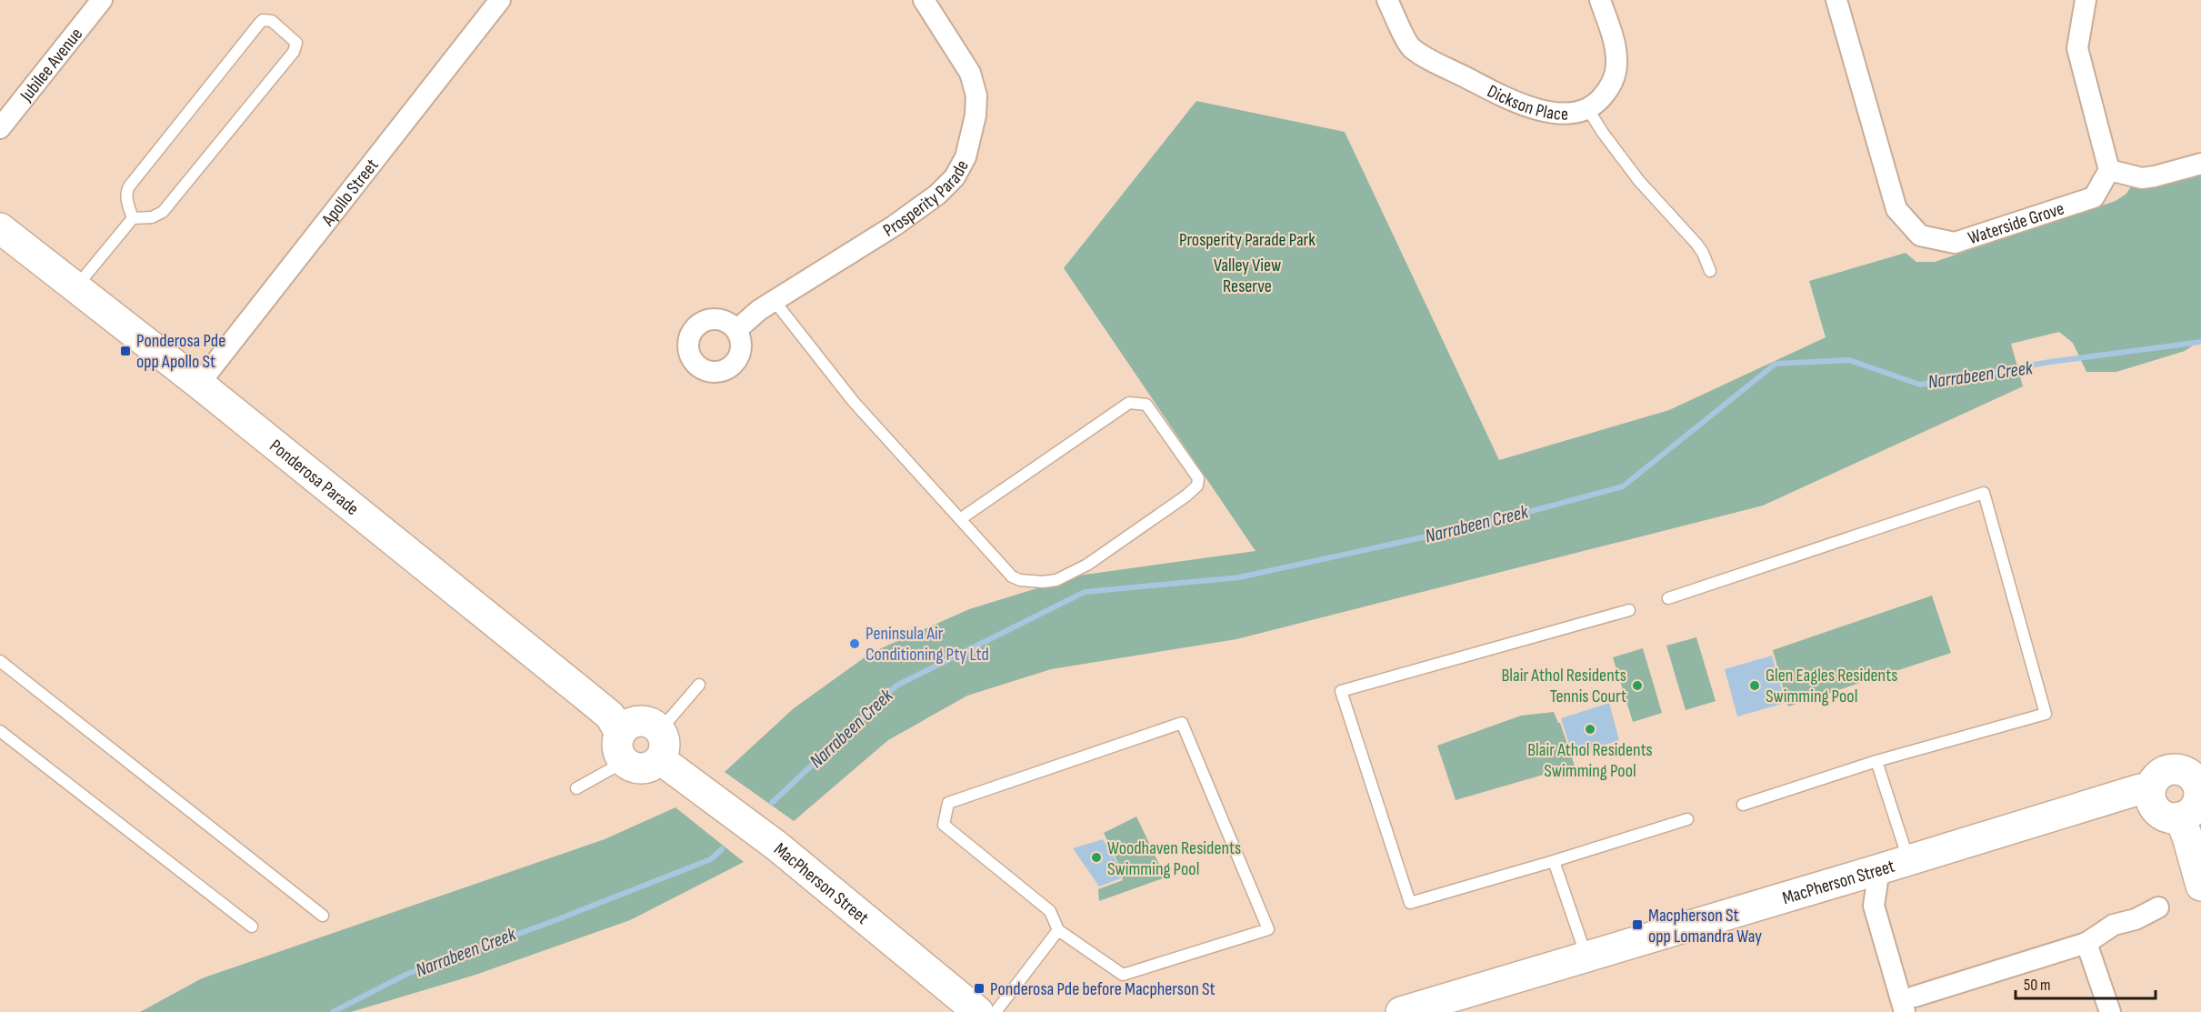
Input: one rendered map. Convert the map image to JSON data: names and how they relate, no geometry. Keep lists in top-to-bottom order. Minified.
{"streets":{"street":["Jubilee Avenue","Dickson Place","Apollo Street","Prosperity Parade","Waterside Grove","Ponderosa Parade","MacPherson Street"]},"crossings":[["Apollo Street","Ponderosa Parade"],["Ponderosa Parade","MacPherson Street"]],"water":["Narrabeen Creek"],"parks":["Prosperity Parade Park","Valley View Reserve"],"places":{"transit":["Ponderosa Pde opp Apollo St","Macpherson St opp Lomandra Way","Ponderosa Pde before Macpherson St"],"other":["Peninsula Air Conditioning Pty Ltd","Blair Athol Residents Tennis Court","Glen Eagles Residents Swimming Pool","Blair Athol Residents Swimming Pool","Woodhaven Residents Swimming Pool"]},"scale_bar":"50 m"}
